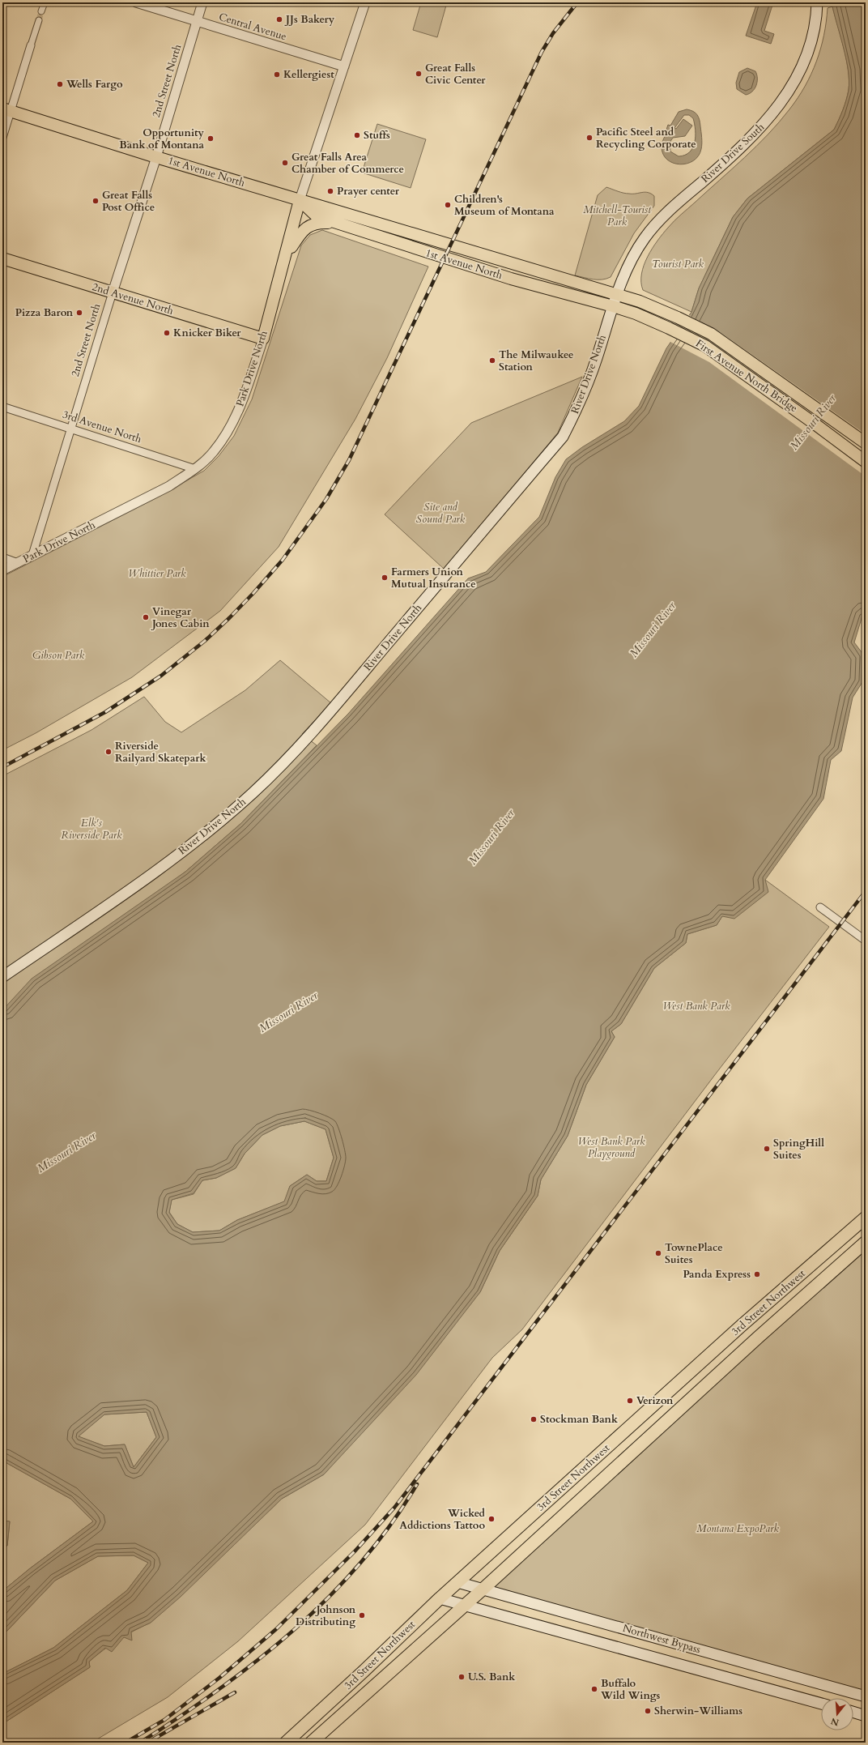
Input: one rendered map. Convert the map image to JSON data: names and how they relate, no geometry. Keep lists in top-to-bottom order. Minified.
{"streets":{"highway":["3rd Street Northwest"],"main road":["River Drive South","1st Avenue North","2nd Avenue North","Park Drive North","River Drive North","First Avenue North Bridge","Northwest Bypass"],"street":["Central Avenue","2nd Street North","3rd Avenue North"]},"crossings":[["Central Avenue","2nd Street North"],["Central Avenue","Park Drive North"],["2nd Street North","1st Avenue North"],["2nd Street North","2nd Avenue North"],["2nd Street North","Park Drive North"],["2nd Street North","3rd Avenue North"],["River Drive South","River Drive North"],["1st Avenue North","Park Drive North"],["1st Avenue North","River Drive North"],["1st Avenue North","First Avenue North Bridge"],["2nd Avenue North","Park Drive North"],["Park Drive North","3rd Avenue North"],["3rd Street Northwest","Northwest Bypass"]],"water":["Missouri River"],"parks":["Mitchell-Tourist Park","Tourist Park","Site and Sound Park","Whittier Park","Gibson Park","Elk's Riverside Park","West Bank Park","West Bank Park Playground","Montana ExpoPark"],"places":["JJs Bakery","Great Falls Civic Center","Kellergiest","Wells Fargo","Stuffs","Pacific Steel and Recycling Corporate","Opportunity Bank of Montana","Great Falls Area Chamber of Commerce","Prayer center","Great Falls Post Office","Children's Museum of Montana","Pizza Baron","Knicker Biker","The Milwaukee Station","Farmers Union Mutual Insurance","Vinegar Jones Cabin","Riverside Railyard Skatepark","SpringHill Suites","TownePlace Suites","Panda Express","Verizon","Stockman Bank","Wicked Addictions Tattoo","Johnson Distributing","U.S. Bank","Buffalo Wild Wings","Sherwin-Williams"],"north":"bottom"}
